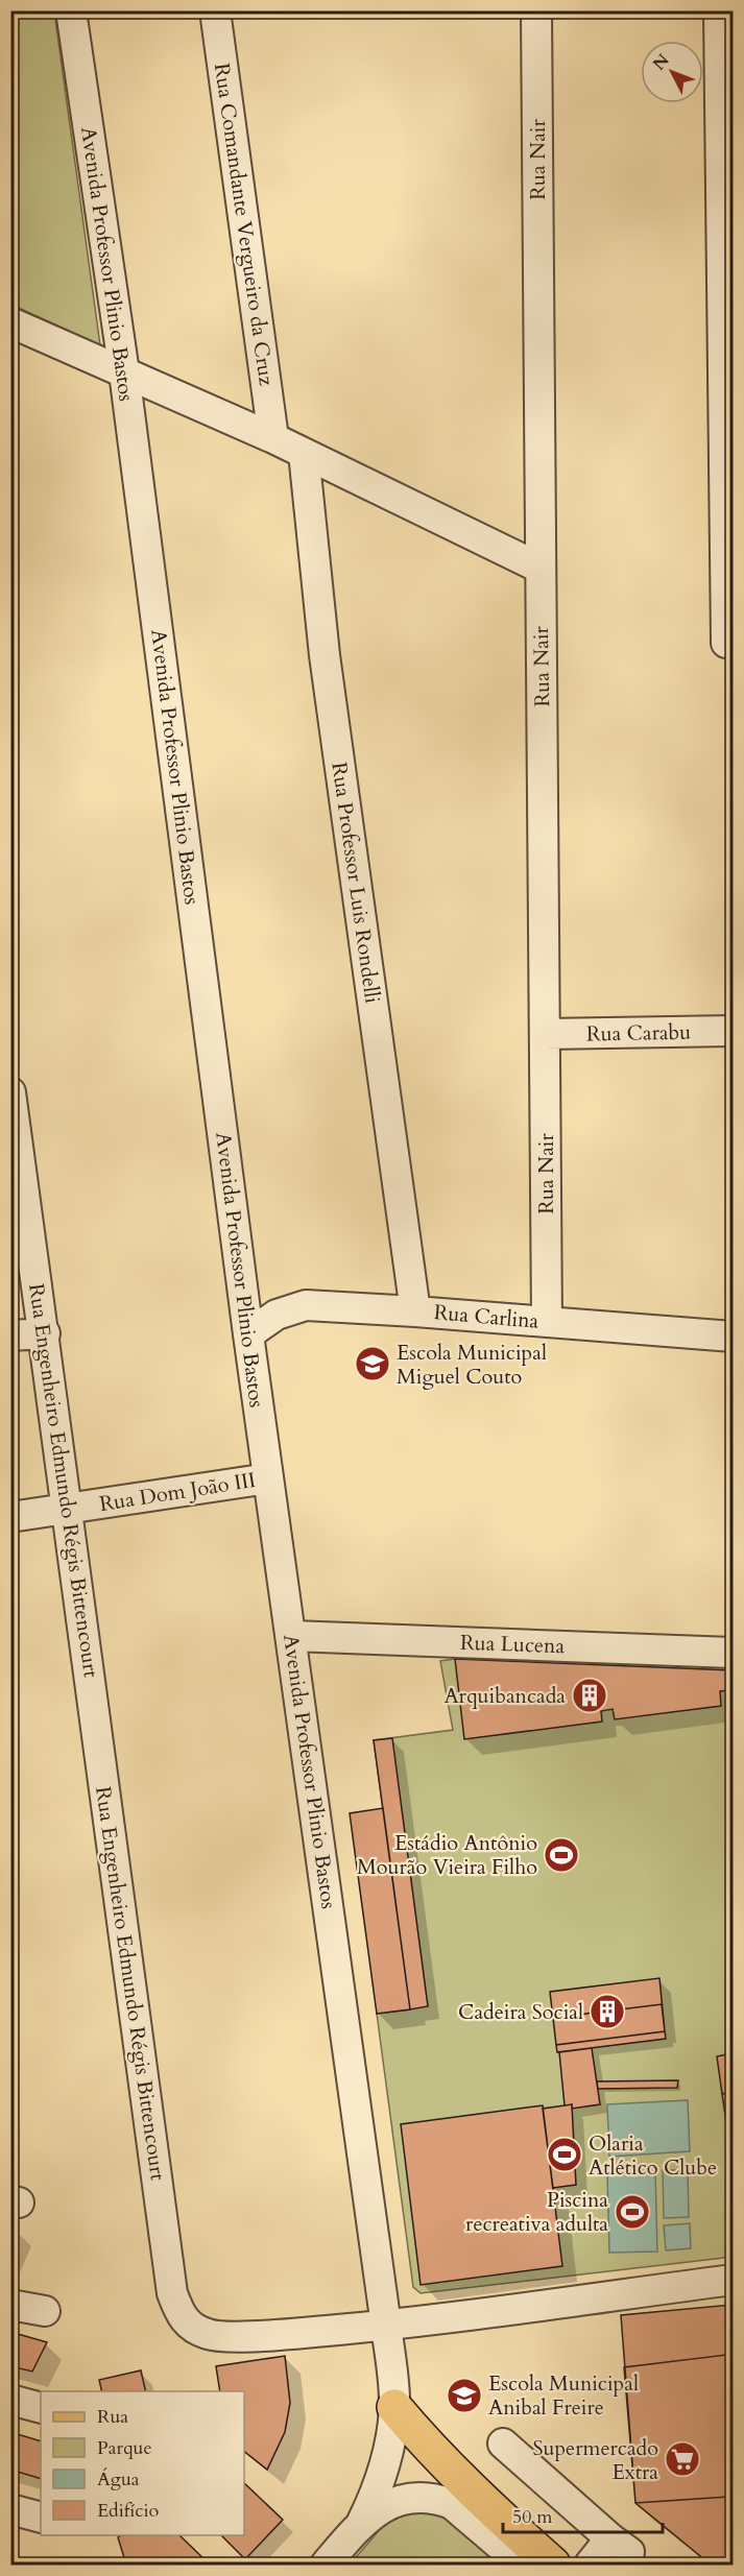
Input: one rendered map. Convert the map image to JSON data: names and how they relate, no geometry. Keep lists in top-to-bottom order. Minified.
{"streets":{"street":["Rua Nair","Rua Comandante Vergueiro da Cruz","Avenida Professor Plinio Bastos","Rua Professor Luis Rondelli","Rua Carabu","Rua Carlina","Rua Engenheiro Edmundo Régis Bittencourt","Rua Dom João III","Rua Lucena"]},"crossings":[["Rua Nair","Rua Carabu"],["Rua Nair","Rua Carlina"],["Avenida Professor Plinio Bastos","Rua Carlina"],["Avenida Professor Plinio Bastos","Rua Engenheiro Edmundo Régis Bittencourt"],["Avenida Professor Plinio Bastos","Rua Dom João III"],["Avenida Professor Plinio Bastos","Rua Lucena"],["Rua Professor Luis Rondelli","Rua Carlina"],["Rua Engenheiro Edmundo Régis Bittencourt","Rua Dom João III"]],"places":{"school or university":["Escola Municipal Miguel Couto","Escola Municipal Anibal Freire"],"building":["Arquibancada","Cadeira Social"],"sports":["Estádio Antônio Mourão Vieira Filho","Olaria Atlético Clube","Piscina recreativa adulta"],"supermarket":["Supermercado Extra"]},"legend":["Rua","Parque","Água","Edifício"],"scale_bar":"50 m","north":"top left"}
